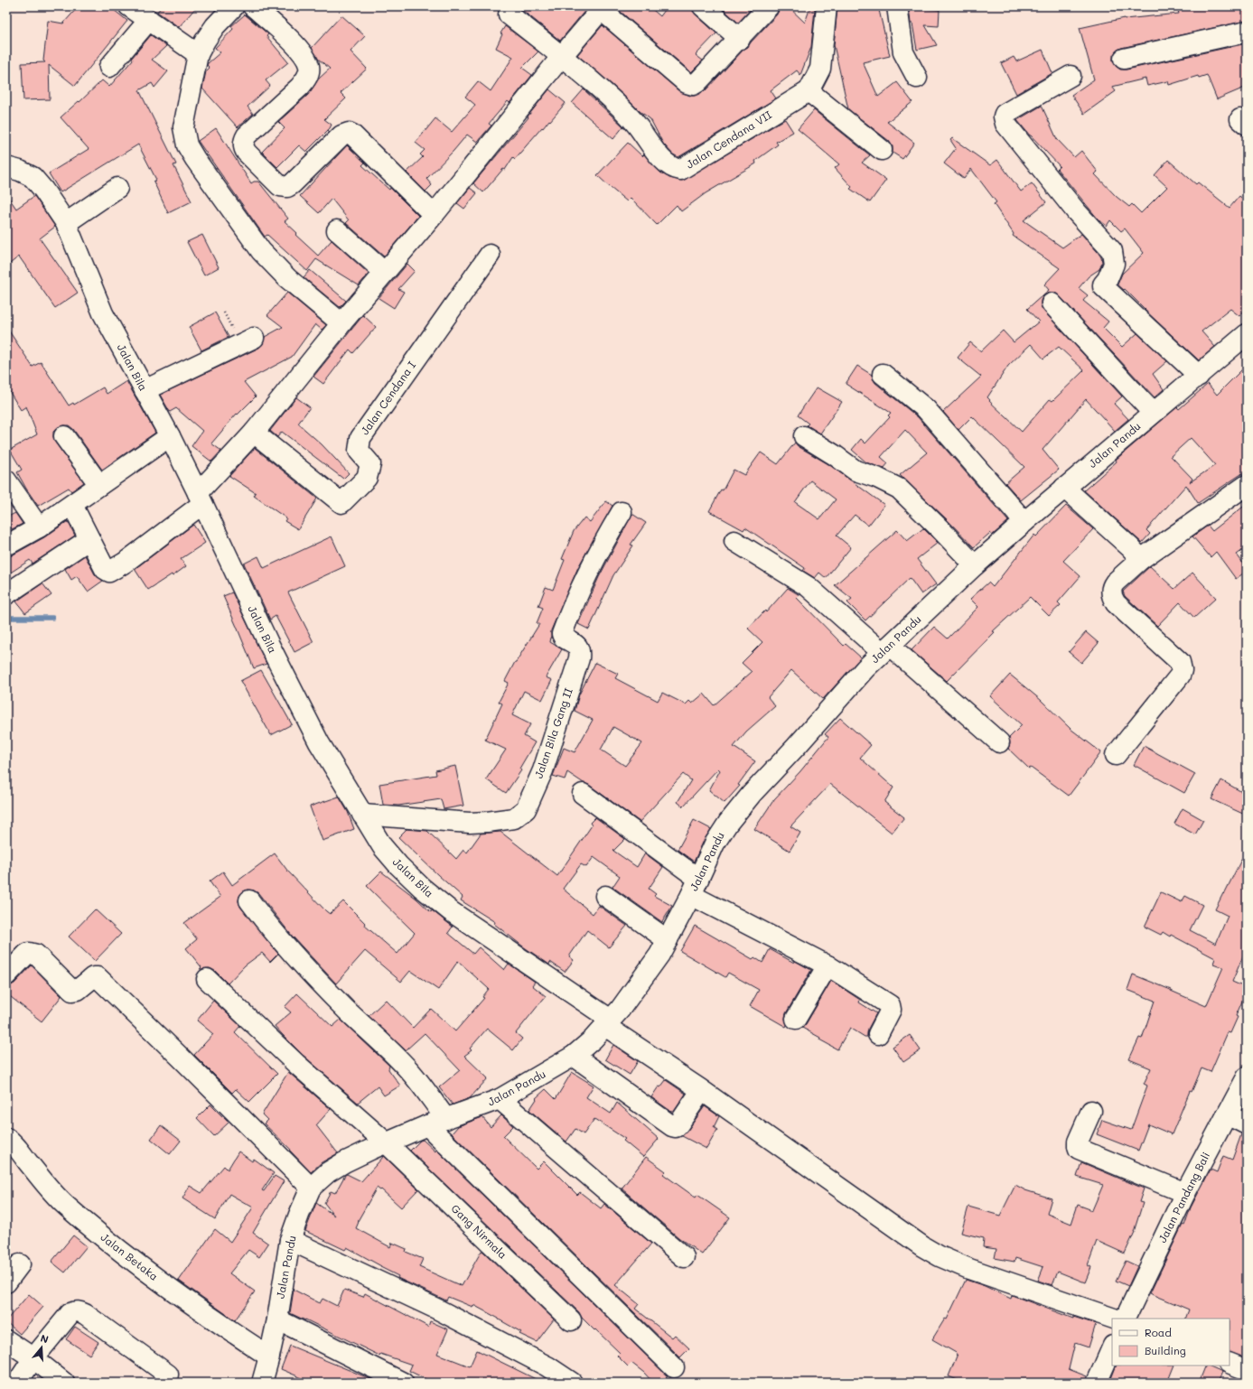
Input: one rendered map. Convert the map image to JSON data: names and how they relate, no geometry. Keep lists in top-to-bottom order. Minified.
{"streets":{"street":["Jalan Cendana VII","Jalan Bila","Jalan Cendana I","Jalan Pandu","Jalan Bila Gang II","Jalan Pandang Bali","Gang Nirmala","Jalan Betaka"]},"crossings":[["Jalan Bila","Jalan Pandu"],["Jalan Bila","Jalan Bila Gang II"],["Jalan Pandu","Gang Nirmala"],["Jalan Pandu","Jalan Betaka"]],"legend":["Road","Building"],"north":"top"}
